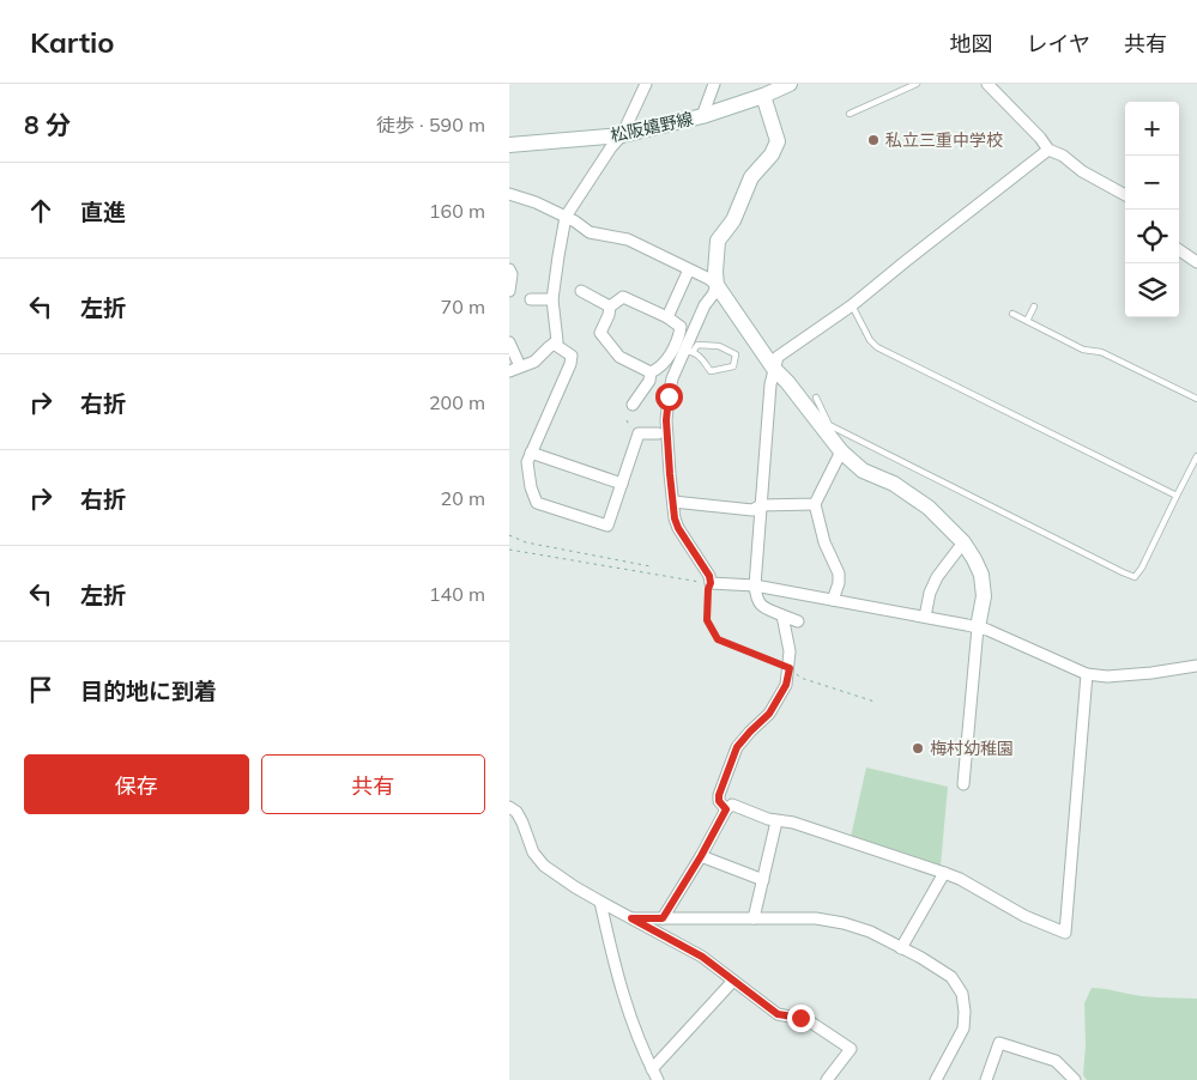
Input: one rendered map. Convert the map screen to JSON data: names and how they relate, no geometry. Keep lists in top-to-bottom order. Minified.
{"streets":{"street":["松阪嬉野線"]},"places":["私立三重中学校","梅村幼稚園"],"page":{"header":"Kartio","nav":["地図","レイヤ","共有"],"heading":["8 分","徒歩 · 590 m"],"map_buttons":["+","−"],"list":[["直進","160 m"],["左折","70 m"],["右折","200 m"],["右折","20 m"],["左折","140 m"],"目的地に到着"],"buttons":["保存","共有"]}}
